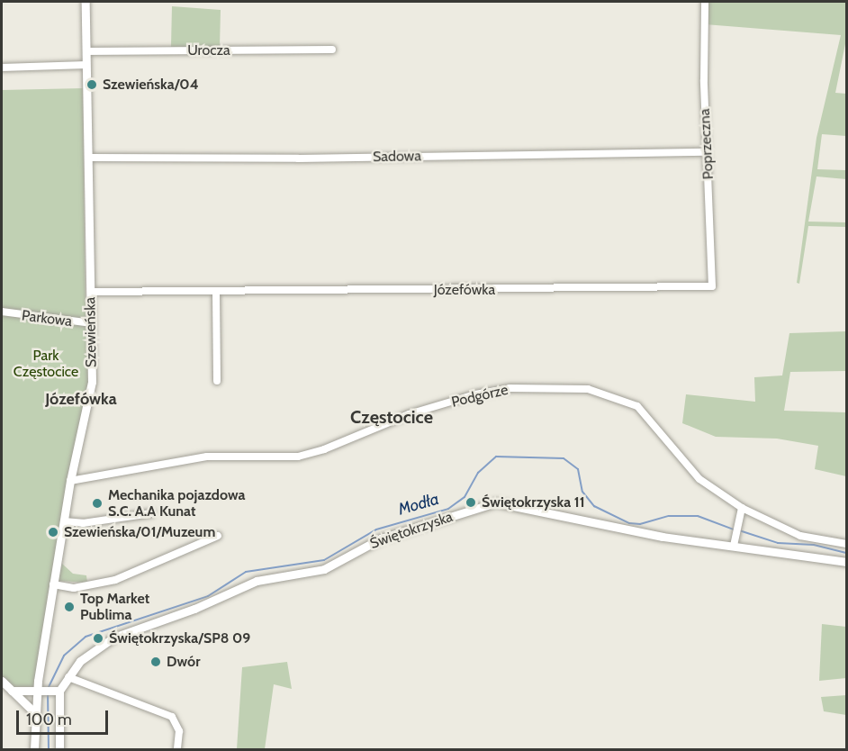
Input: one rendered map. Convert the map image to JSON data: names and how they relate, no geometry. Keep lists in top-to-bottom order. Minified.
{"streets":{"street":["Urocza","Poprzeczna","Sadowa","Józefówka","Parkowa","Szewieńska","Podgórze","Świętokrzyska"]},"crossings":[["Urocza","Szewieńska"],["Poprzeczna","Sadowa"],["Poprzeczna","Józefówka"],["Sadowa","Szewieńska"],["Józefówka","Szewieńska"],["Parkowa","Szewieńska"],["Szewieńska","Podgórze"],["Szewieńska","Świętokrzyska"]],"districts":["Józefówka","Częstocice"],"water":["Modła"],"parks":["Park Częstocice"],"places":["Szewieńska/04","Świętokrzyska 11","Mechanika pojazdowa S.C. A.A Kunat","Szewieńska/01/Muzeum","Top Market Publima","Świętokrzyska/SP8 09","Dwór"],"scale_bar":"100 m"}
